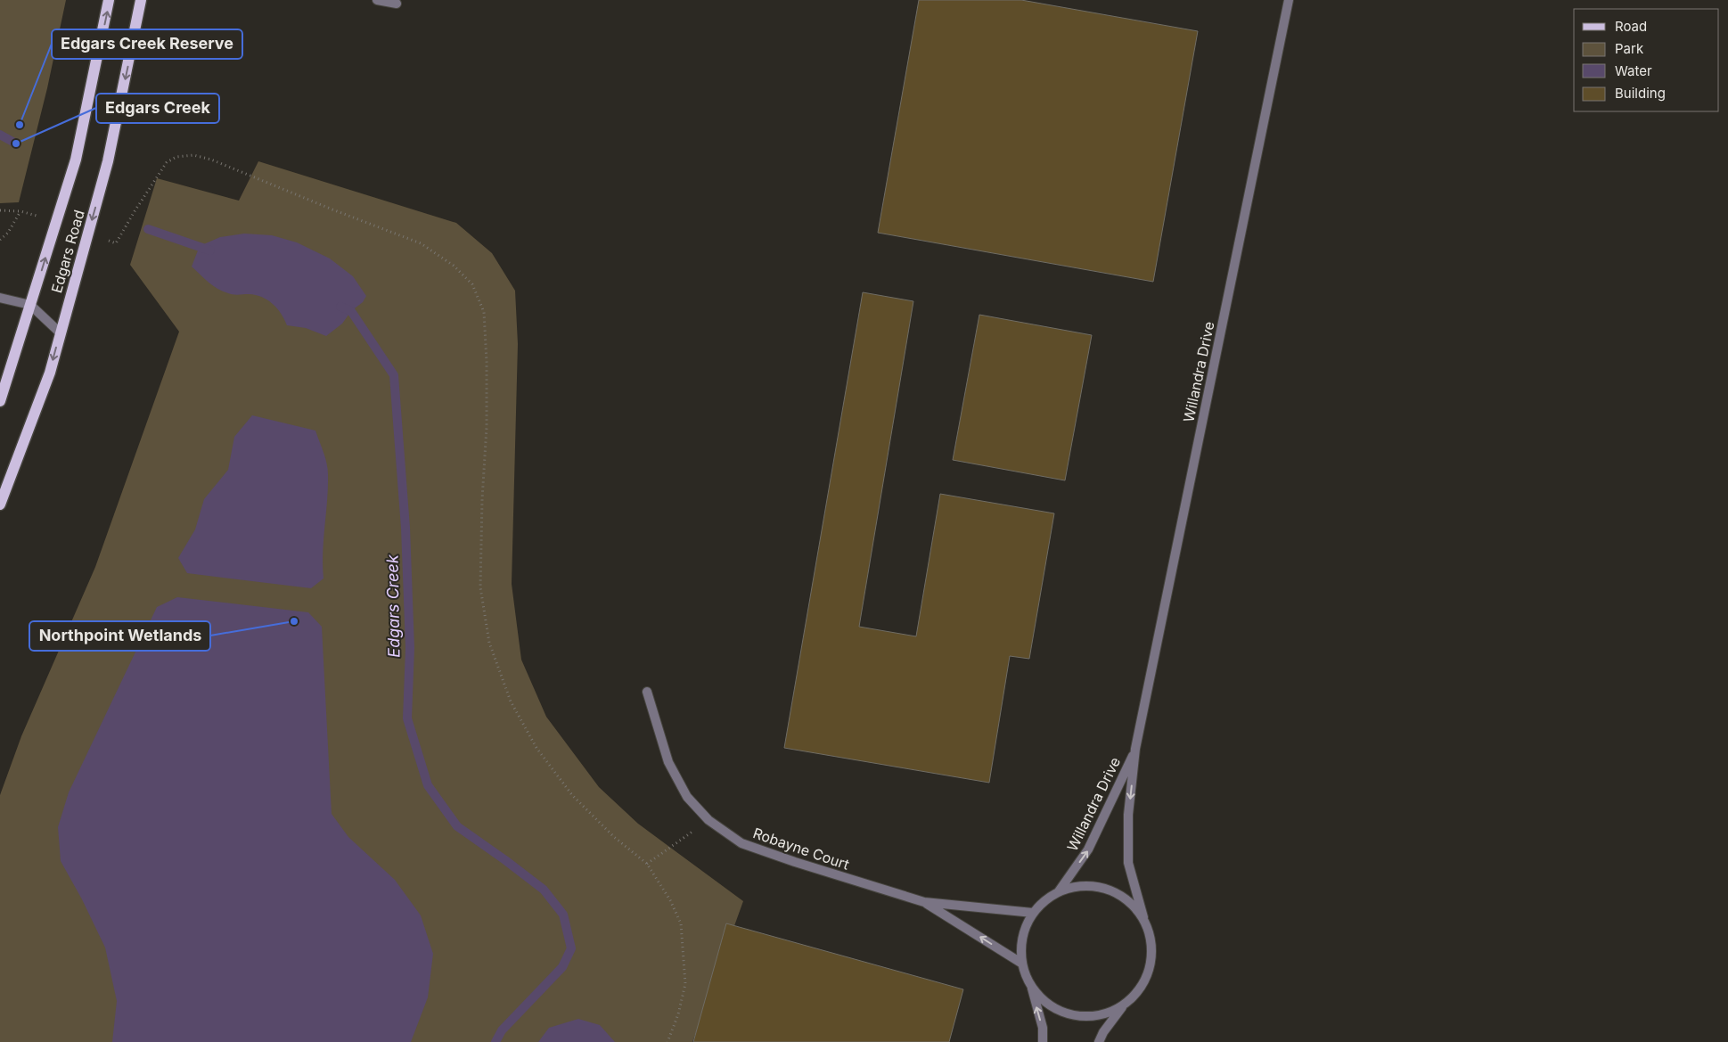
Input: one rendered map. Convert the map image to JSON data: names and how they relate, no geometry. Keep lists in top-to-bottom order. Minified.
{"streets":{"main road":["Edgars Road"],"street":["Willandra Drive","Robayne Court"]},"crossings":[["Willandra Drive","Robayne Court"]],"water":["Edgars Creek"],"places":["Edgars Creek Reserve","Edgars Creek","Northpoint Wetlands"],"legend":["Road","Park","Water","Building"]}
